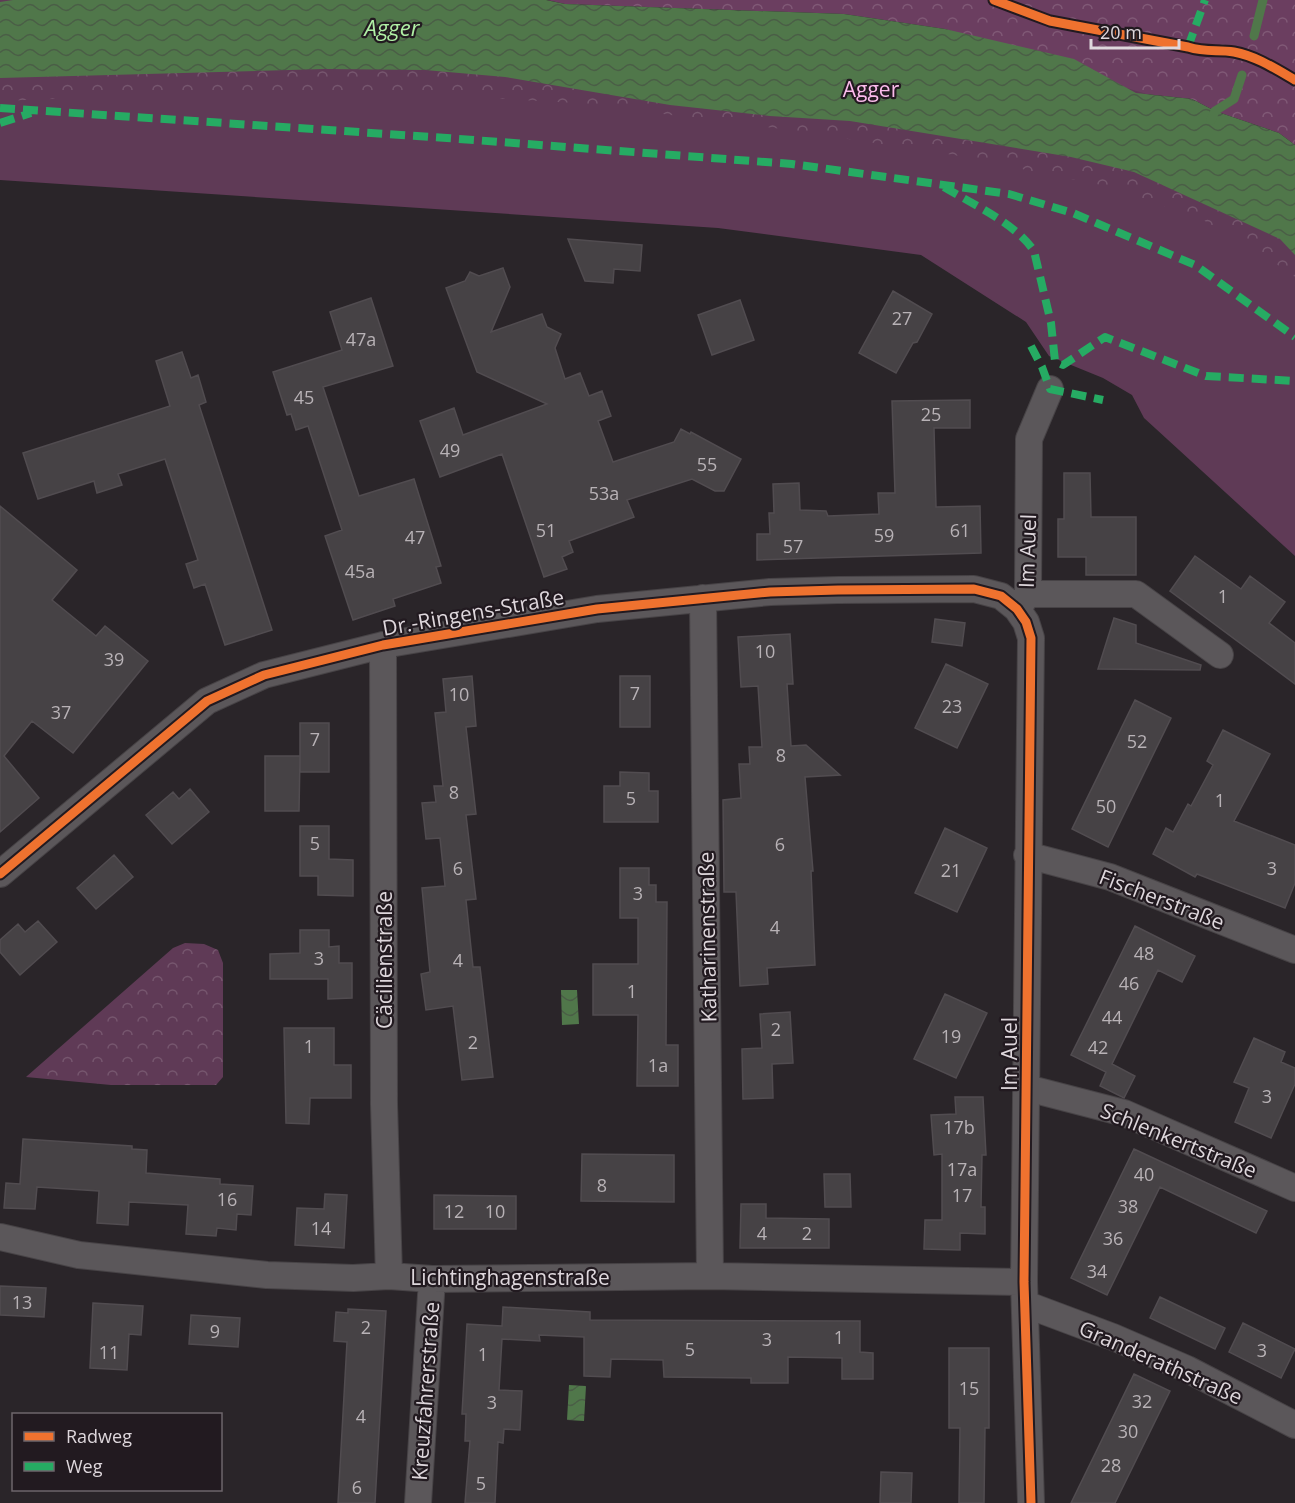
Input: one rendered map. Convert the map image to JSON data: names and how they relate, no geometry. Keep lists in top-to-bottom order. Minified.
{"streets":{"street":["Im Auel","Dr.-Ringens-Straße","Fischerstraße","Katharinenstraße","Cäcilienstraße","Schlenkertstraße","Lichtinghagenstraße","Granderathstraße","Kreuzfahrerstraße"]},"crossings":[["Im Auel","Dr.-Ringens-Straße"],["Im Auel","Fischerstraße"],["Im Auel","Schlenkertstraße"],["Im Auel","Lichtinghagenstraße"],["Im Auel","Granderathstraße"],["Dr.-Ringens-Straße","Katharinenstraße"],["Dr.-Ringens-Straße","Cäcilienstraße"],["Katharinenstraße","Lichtinghagenstraße"],["Cäcilienstraße","Lichtinghagenstraße"],["Lichtinghagenstraße","Granderathstraße"],["Lichtinghagenstraße","Kreuzfahrerstraße"]],"water":["Agger"],"parks":["Agger"],"house_numbers":["27","47a","45","25","49","55","53a","51","61","59","47","57","45a","1","10","39","7","10","23","37","7","52","8","8","5","1","50","5","6","6","3","21","3","4","48","3","4","46","1","44","2","19","2","1","42","1a","3","17b","17a","40","8","17","16","38","12","10","14","4","2","36","34","13","2","9","1","3","5","3","11","1","15","32","3","4","30","28","5","6"],"legend":["Radweg","Weg"],"scale_bar":"20 m"}
